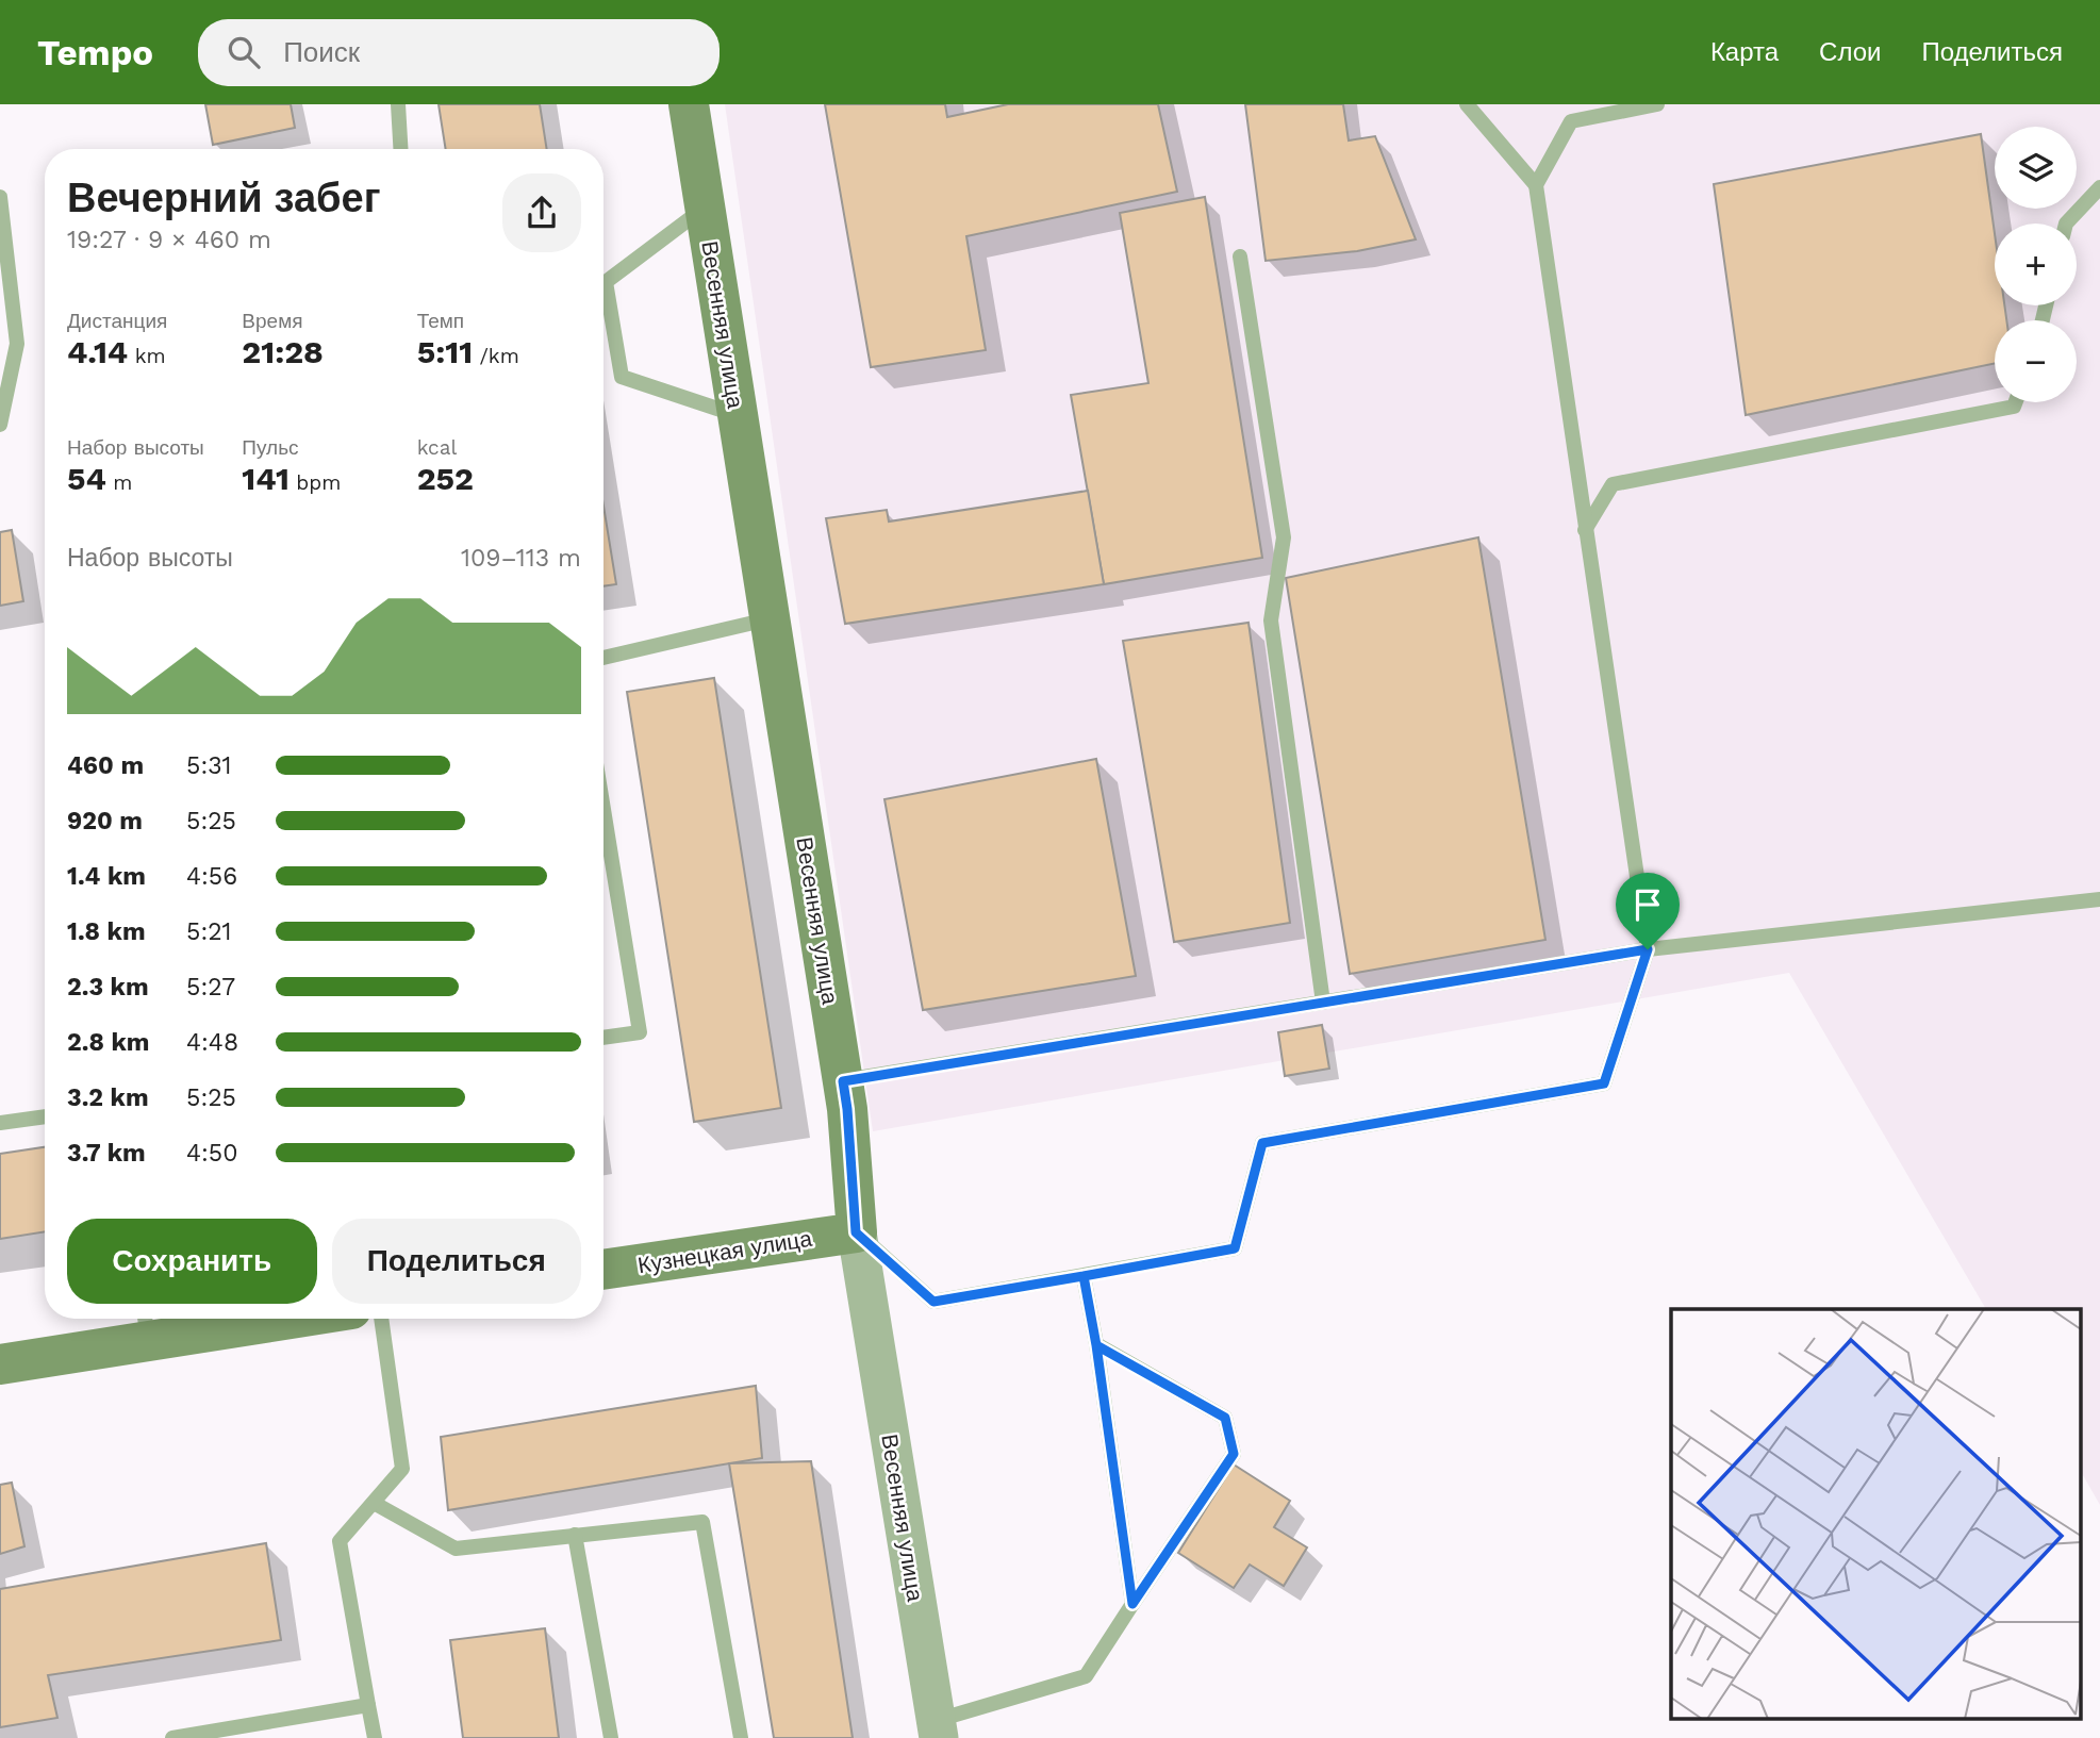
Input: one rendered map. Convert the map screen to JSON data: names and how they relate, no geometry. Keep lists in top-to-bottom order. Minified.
{"streets":{"main road":["Весенняя улица","Кузнецкая улица"]},"crossings":[["Весенняя улица","Кузнецкая улица"]],"page":{"header":"Tempo","search":"Поиск","nav":["Карта","Слои","Поделиться"],"map_buttons":["+","−"],"heading":["Вечерний забег","19:27 · 9 × 460 m"],"stats":[["Дистанция","4.14 km"],["Время","21:28"],["Темп","5:11 /km"],["Набор высоты","54 m"],["Пульс","141 bpm"],["kcal","252"]],"chart":["Набор высоты","109–113 m"],"list":[{"name":"460 m","note":"5:31"},{"name":"920 m","note":"5:25"},{"name":"1.4 km","note":"4:56"},{"name":"1.8 km","note":"5:21"},{"name":"2.3 km","note":"5:27"},{"name":"2.8 km","note":"4:48"},{"name":"3.2 km","note":"5:25"},{"name":"3.7 km","note":"4:50"}],"buttons":["Сохранить","Поделиться"]}}
